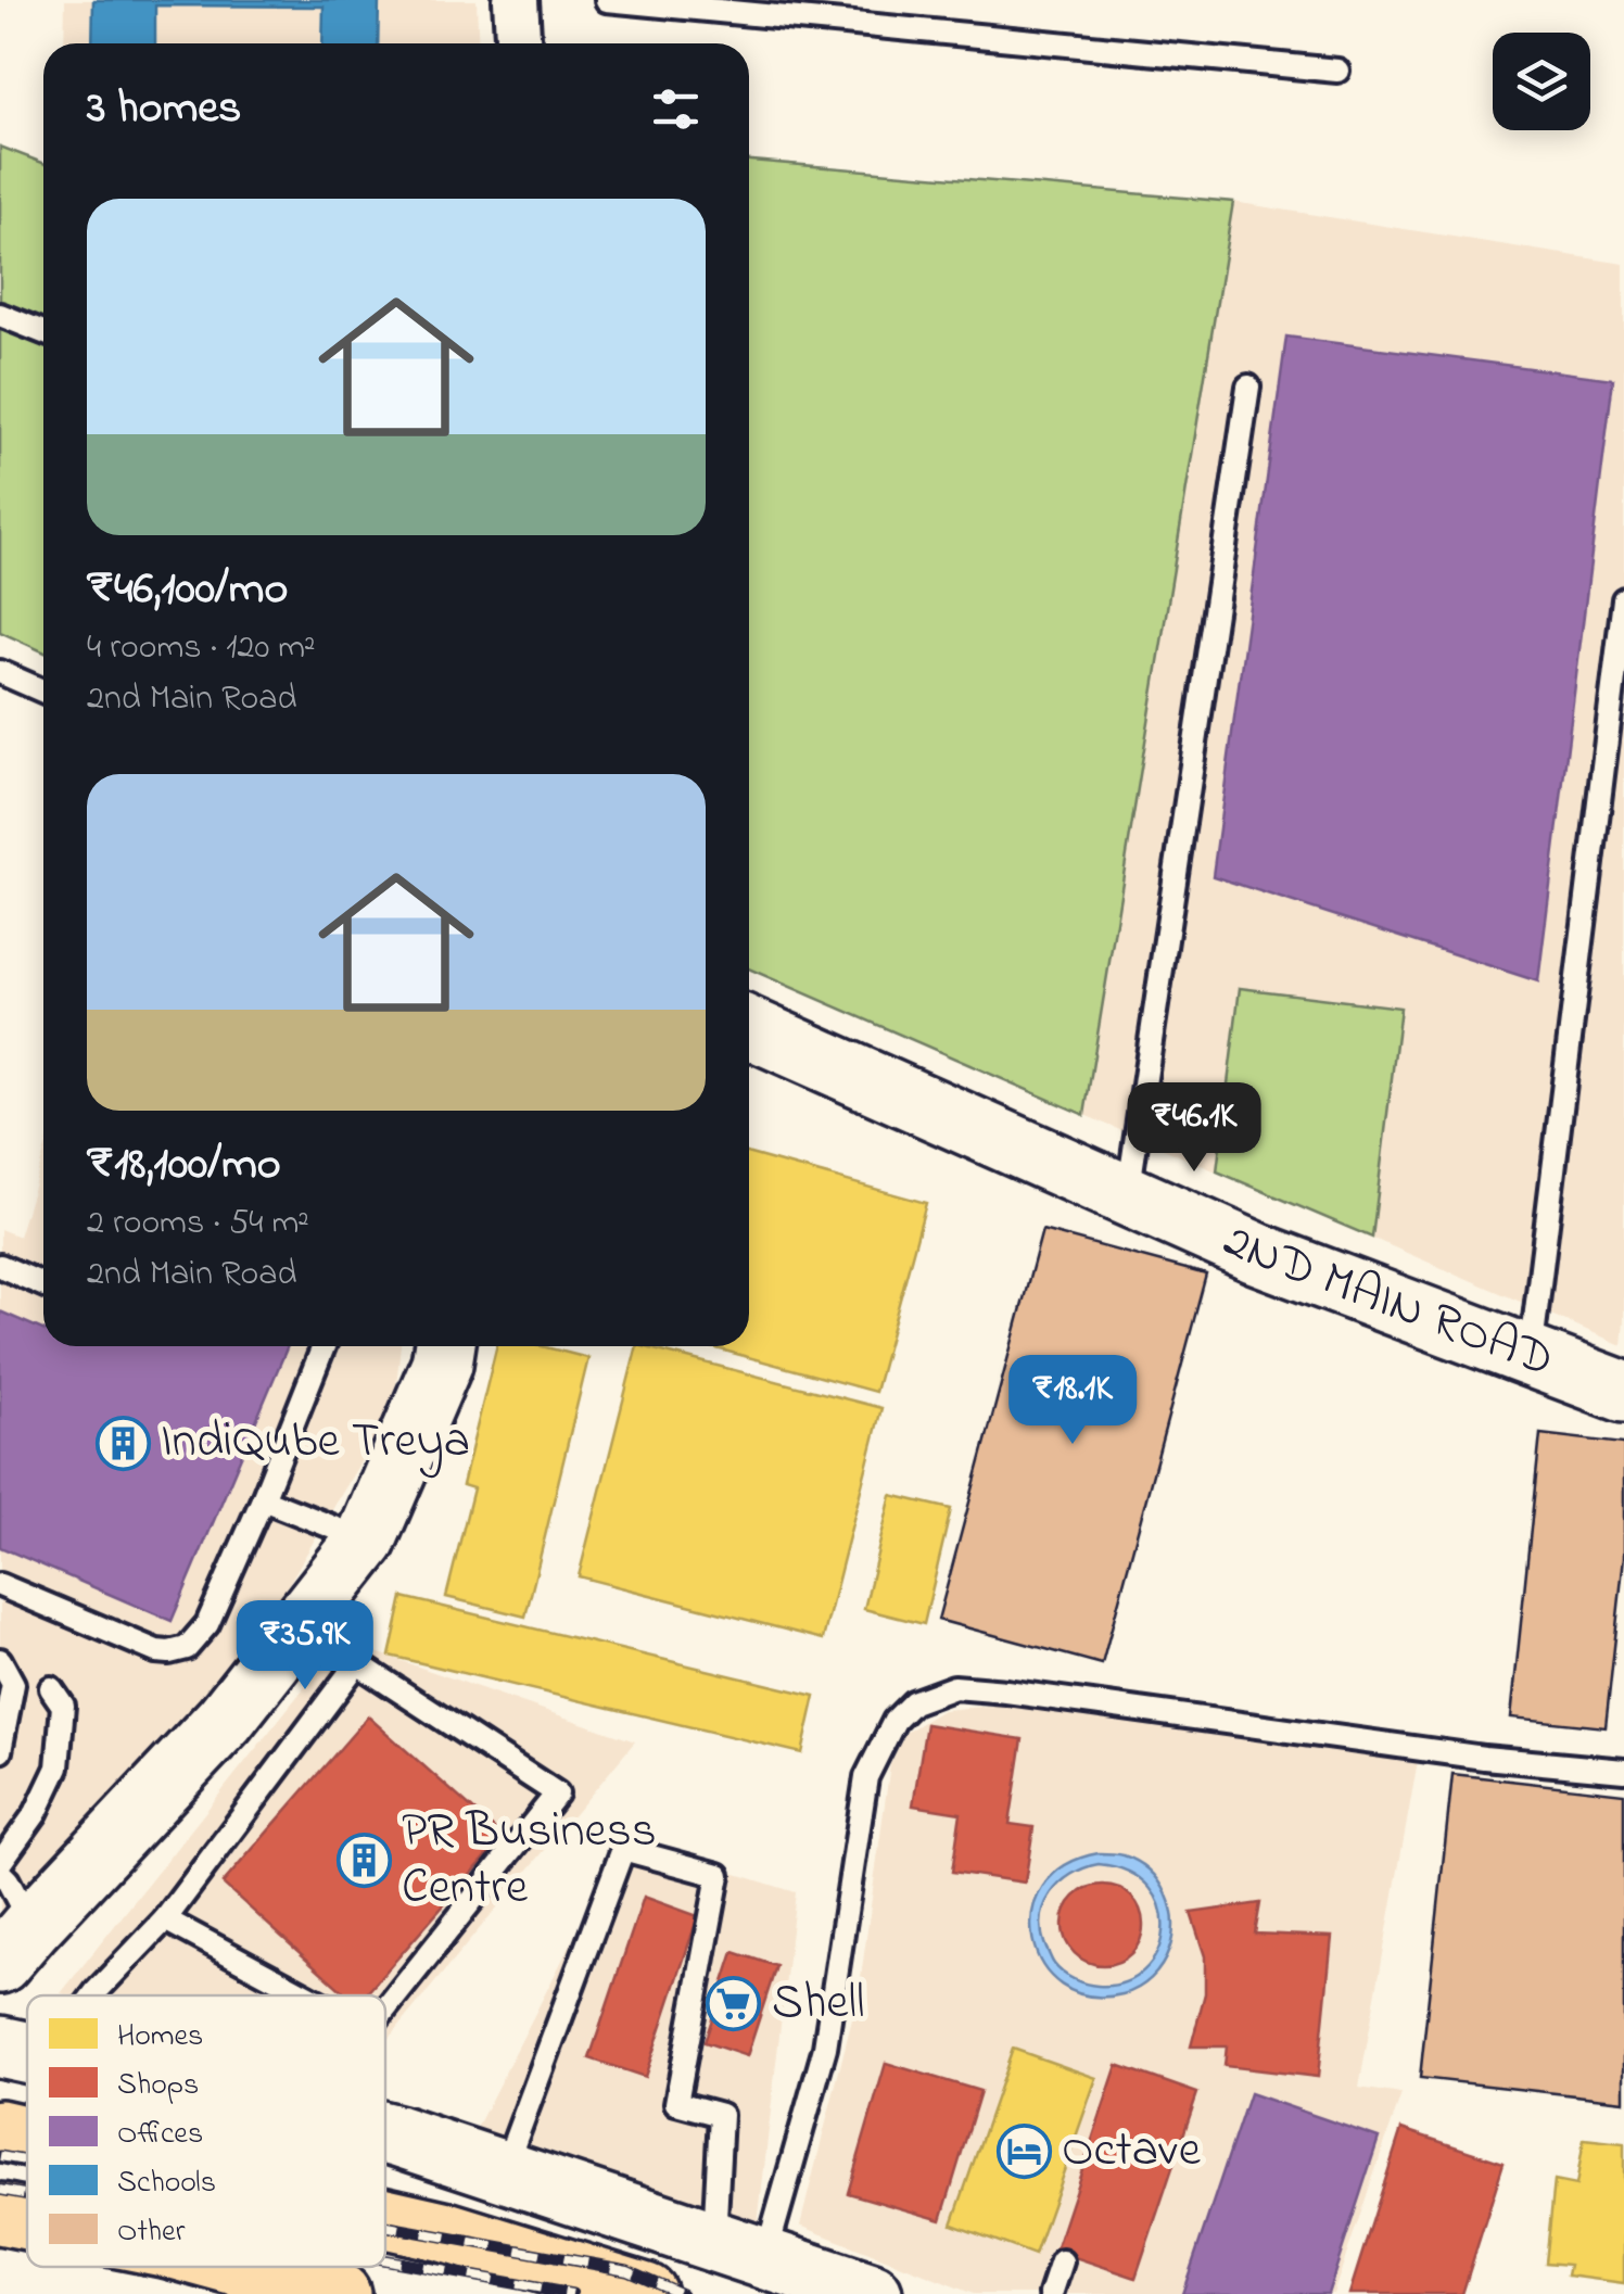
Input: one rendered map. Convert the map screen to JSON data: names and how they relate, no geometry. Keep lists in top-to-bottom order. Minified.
{"streets":{"street":["2ND MAIN ROAD"]},"places":{"building":["IndiQube Treya","PR Business Centre"],"supermarket":["Shell"],"hotel":["Octave"]},"legend":["Homes","Shops","Offices","Schools","Other"],"page":{"heading":"3 homes","list":[{"name":"₹46,100/mo","note":"4 rooms · 120 m² · 2nd Main Road"},{"name":"₹18,100/mo","note":"2 rooms · 54 m² · 2nd Main Road"}],"price":["₹46.1K","₹18.1K","₹35.9K"]}}
